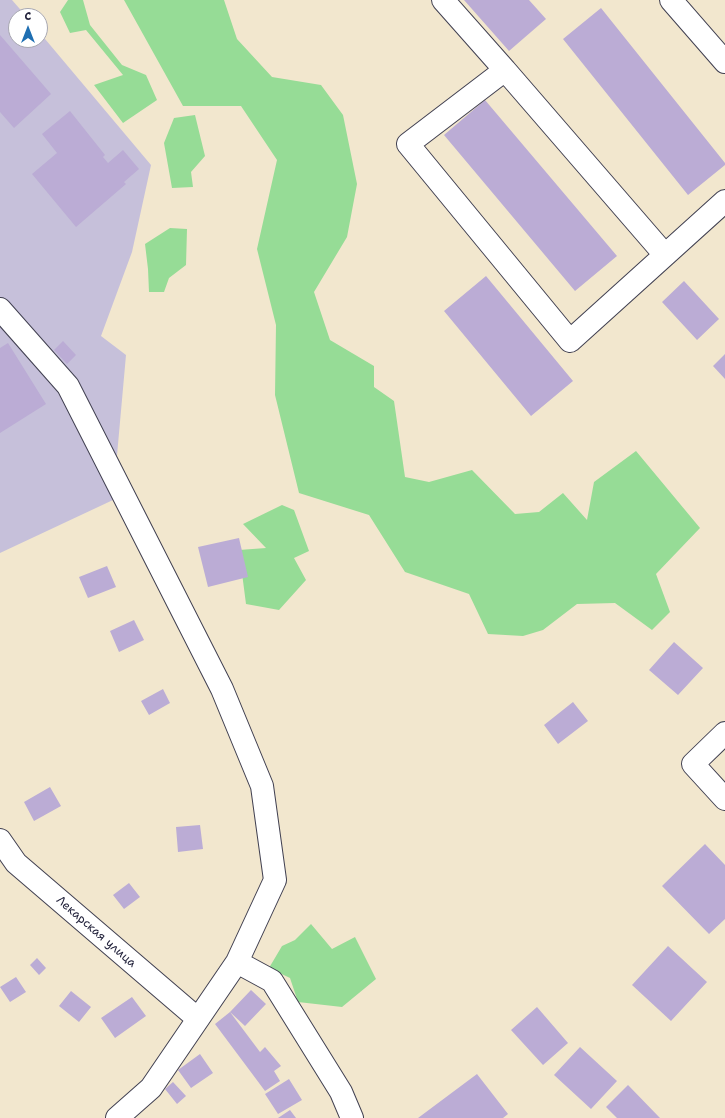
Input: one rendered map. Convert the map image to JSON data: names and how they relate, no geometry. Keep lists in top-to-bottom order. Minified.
{"streets":{"street":["Лекарская улица"]},"north":"top"}
